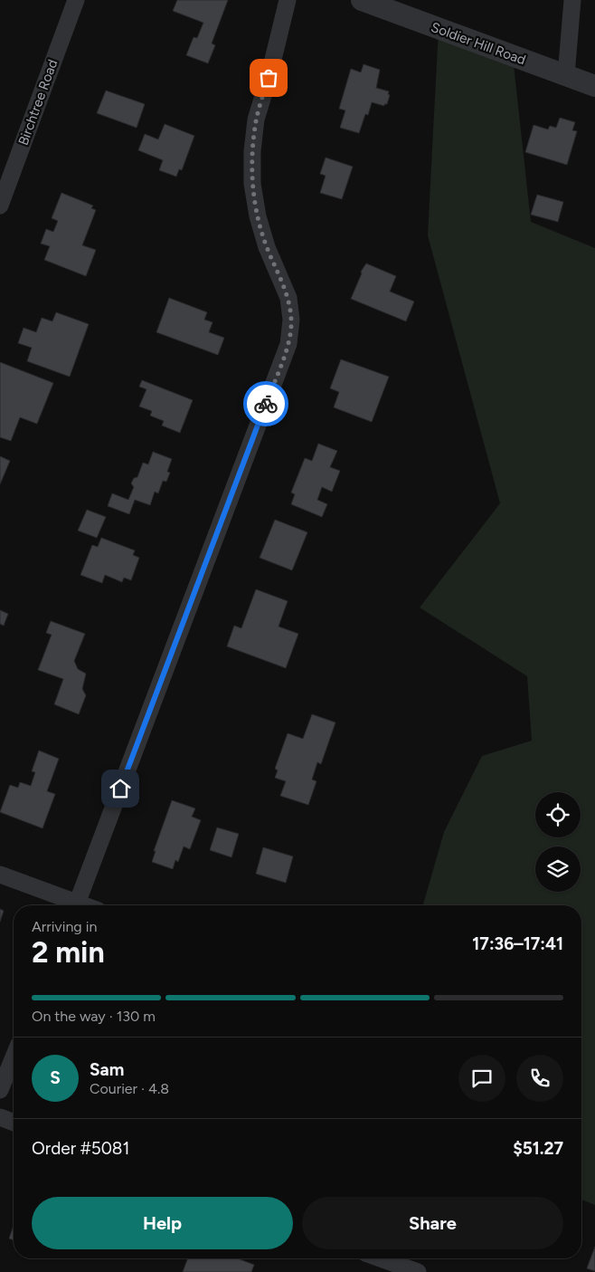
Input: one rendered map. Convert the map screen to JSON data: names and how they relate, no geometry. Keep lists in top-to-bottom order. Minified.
{"streets":{"street":["Soldier Hill Road","Birchtree Road"]},"page":{"heading":["2 min","Arriving in","17:36–17:41"],"panel":["Sam","Courier · 4.8","Order #5081","$51.27"],"bar":"On the way · 130 m","round":"S","buttons":["Help","Share"]}}
